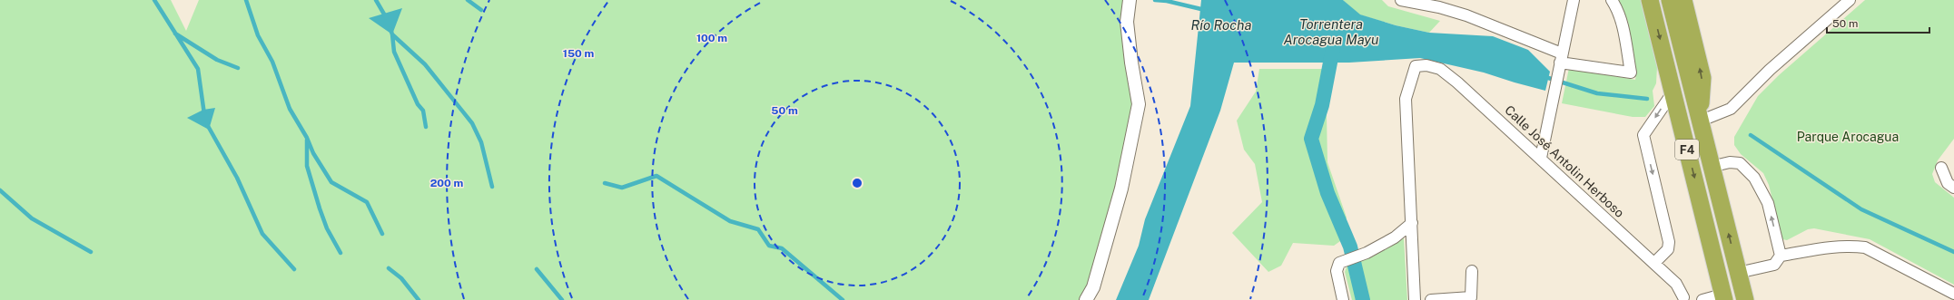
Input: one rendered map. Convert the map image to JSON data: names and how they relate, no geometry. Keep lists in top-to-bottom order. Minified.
{"streets":{"highway":["F4"],"street":["Calle José Antolin Herboso"]},"water":["Torrentera Arocagua Mayu","Río Rocha"],"parks":["Parque Arocagua"],"scale_bar":"50 m","rings":["100 m","150 m","50 m","200 m"]}
